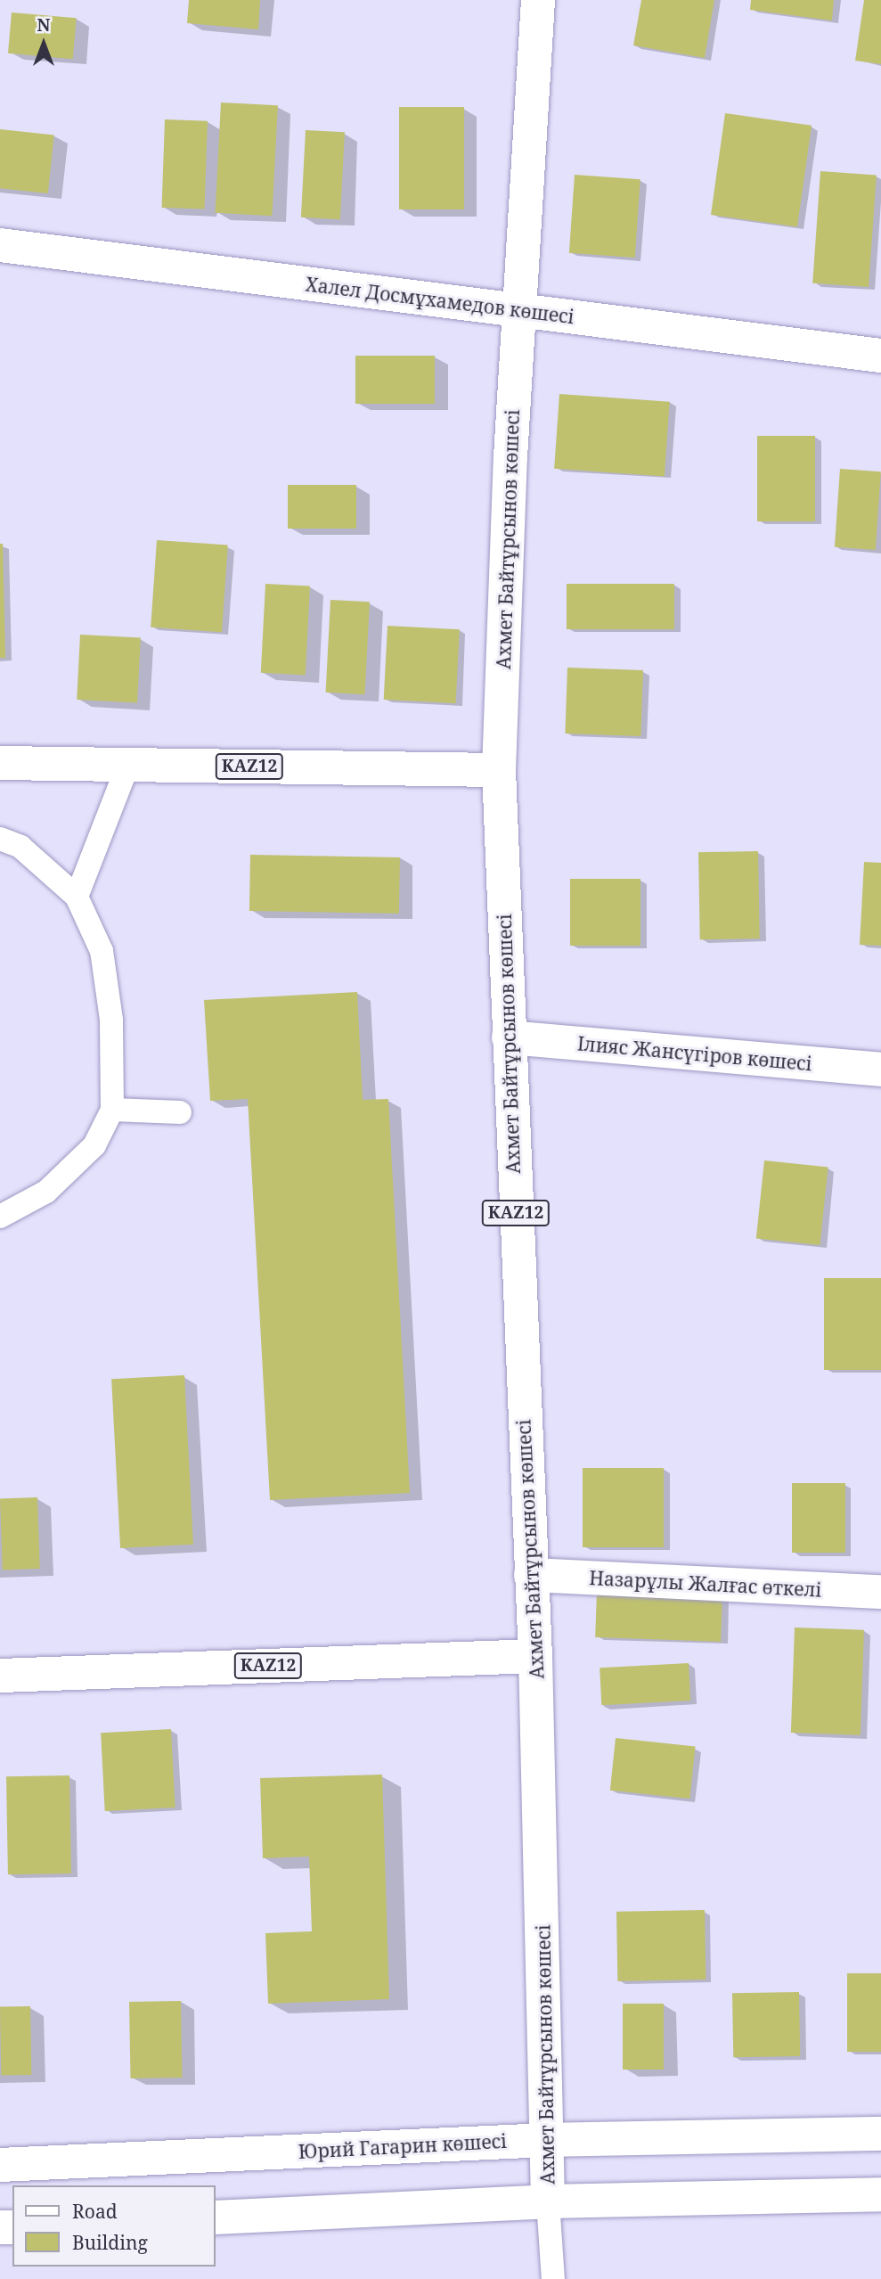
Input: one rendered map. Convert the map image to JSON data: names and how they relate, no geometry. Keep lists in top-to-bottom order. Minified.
{"streets":{"street":["Халел Досмұхамедов көшесі","Ахмет Байтұрсынов көшесі","KAZ12","Ілияс Жансүгіров көшесі","Назарұлы Жалғас өткелі","Юрий Гагарин көшесі"]},"crossings":[["Халел Досмұхамедов көшесі","Ахмет Байтұрсынов көшесі"],["Ахмет Байтұрсынов көшесі","KAZ12"],["Ахмет Байтұрсынов көшесі","Ілияс Жансүгіров көшесі"],["Ахмет Байтұрсынов көшесі","Назарұлы Жалғас өткелі"],["Ахмет Байтұрсынов көшесі","Юрий Гагарин көшесі"]],"legend":["Road","Building"],"north":"top"}
